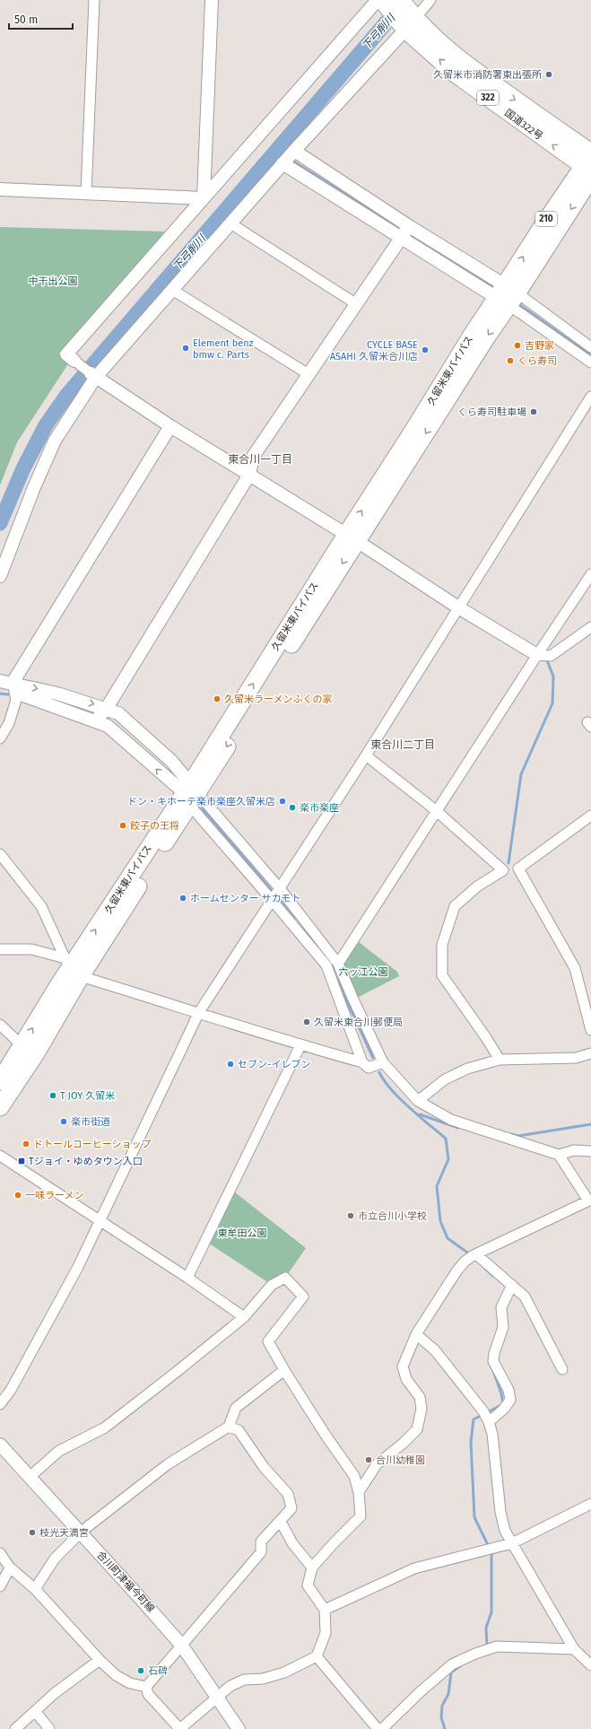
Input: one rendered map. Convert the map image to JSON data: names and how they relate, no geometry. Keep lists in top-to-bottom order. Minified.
{"streets":{"highway":["322","国道322号","210","久留米東バイパス"],"street":["合川町津福今町線"]},"crossings":[["国道322号","久留米東バイパス"]],"districts":["東合川一丁目","東合川二丁目"],"water":["下弓削川"],"parks":["中干出公園","六ッ江公園","東牟田公園"],"places":{"other":["久留米市消防署東出張所","吉野家","Element benz bmw c. Parts","CYCLE BASE ASAHI 久留米合川店","くら寿司","くら寿司駐車場","久留米ラーメンふくの家","ドン・キホーテ楽市楽座久留米店","楽市楽座","餃子の王将","ホームセンター サカモト","久留米東合川郵便局","セブン-イレブン","T JOY 久留米","楽市街道","ドトールコーヒーショップ","一味ラーメン","市立合川小学校","合川幼稚園","枝光天満宮","石碑"],"transit":["Tジョイ・ゆめタウン入口"]},"scale_bar":"50 m"}
